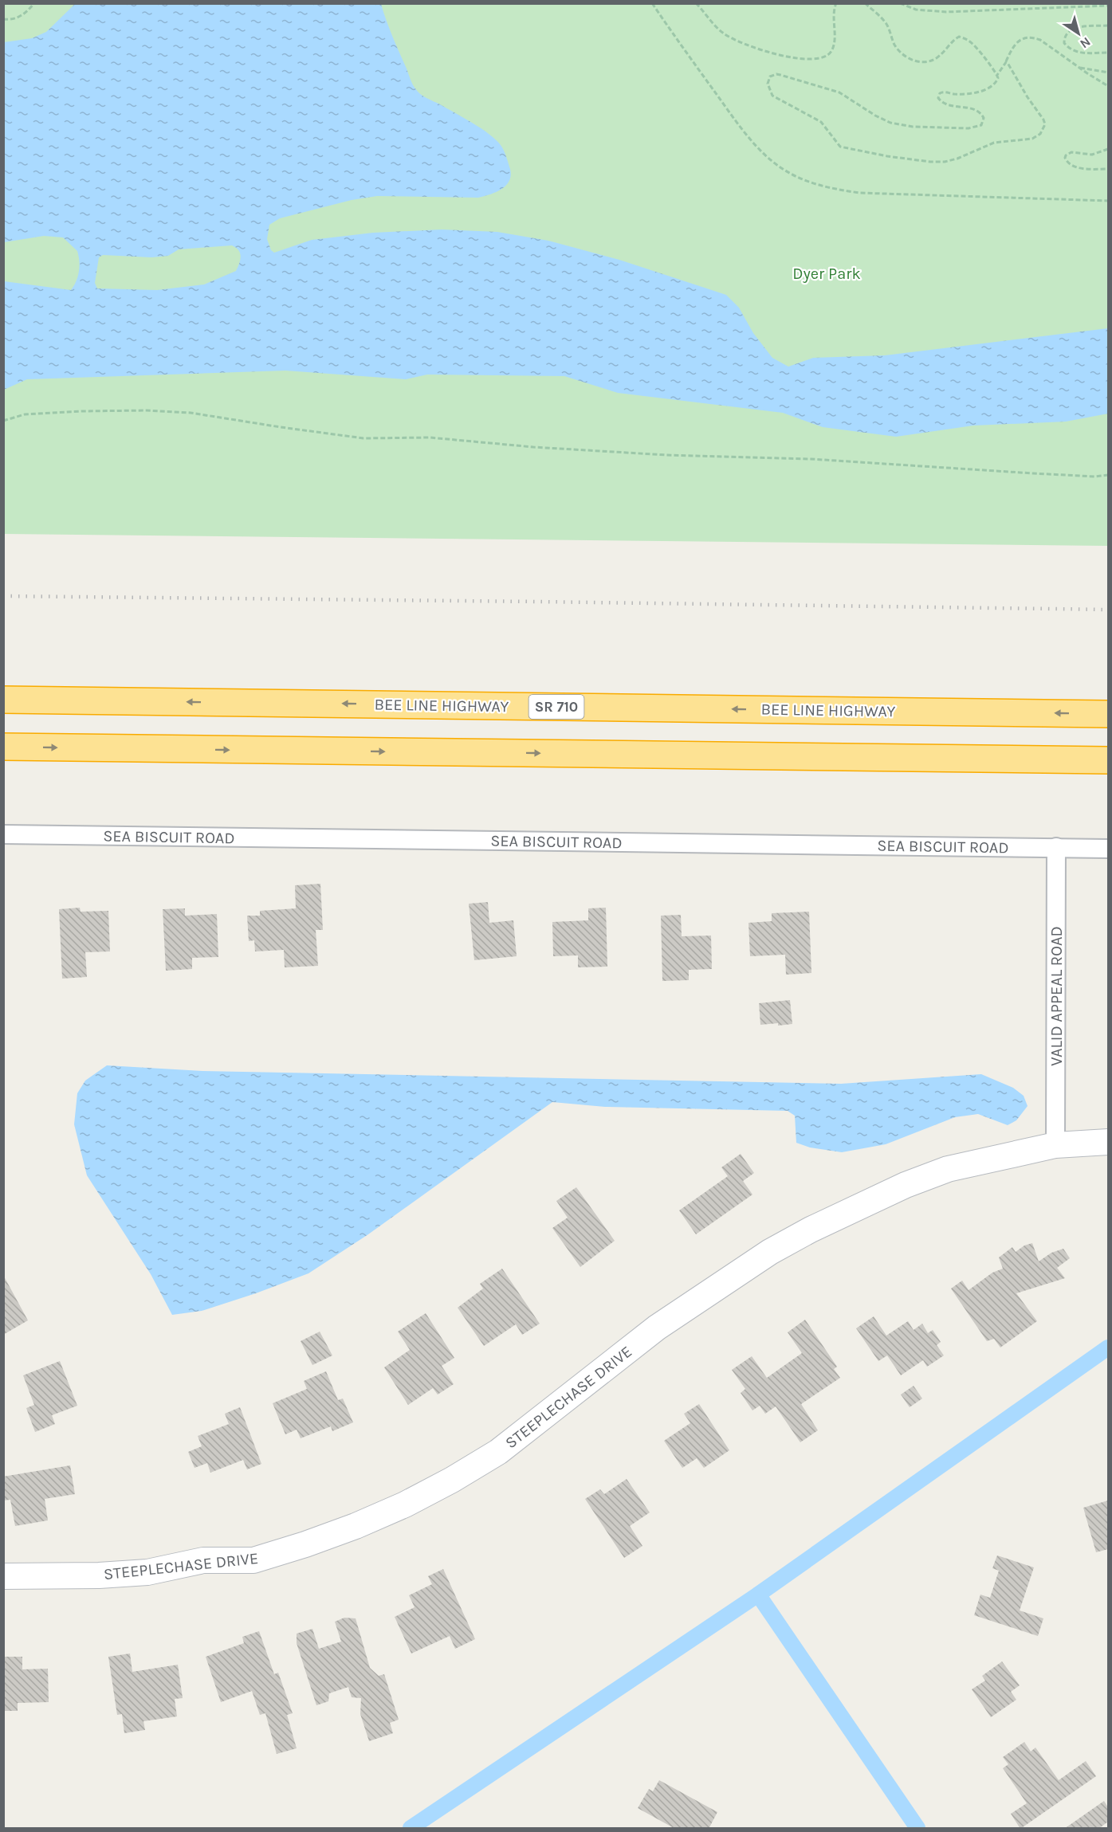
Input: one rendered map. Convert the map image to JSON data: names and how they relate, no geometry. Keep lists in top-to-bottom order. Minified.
{"streets":{"highway":["BEE LINE HIGHWAY","SR 710"],"street":["SEA BISCUIT ROAD","VALID APPEAL ROAD","STEEPLECHASE DRIVE"]},"crossings":[["SEA BISCUIT ROAD","VALID APPEAL ROAD"],["VALID APPEAL ROAD","STEEPLECHASE DRIVE"]],"parks":["Dyer Park"],"north":"bottom right"}
